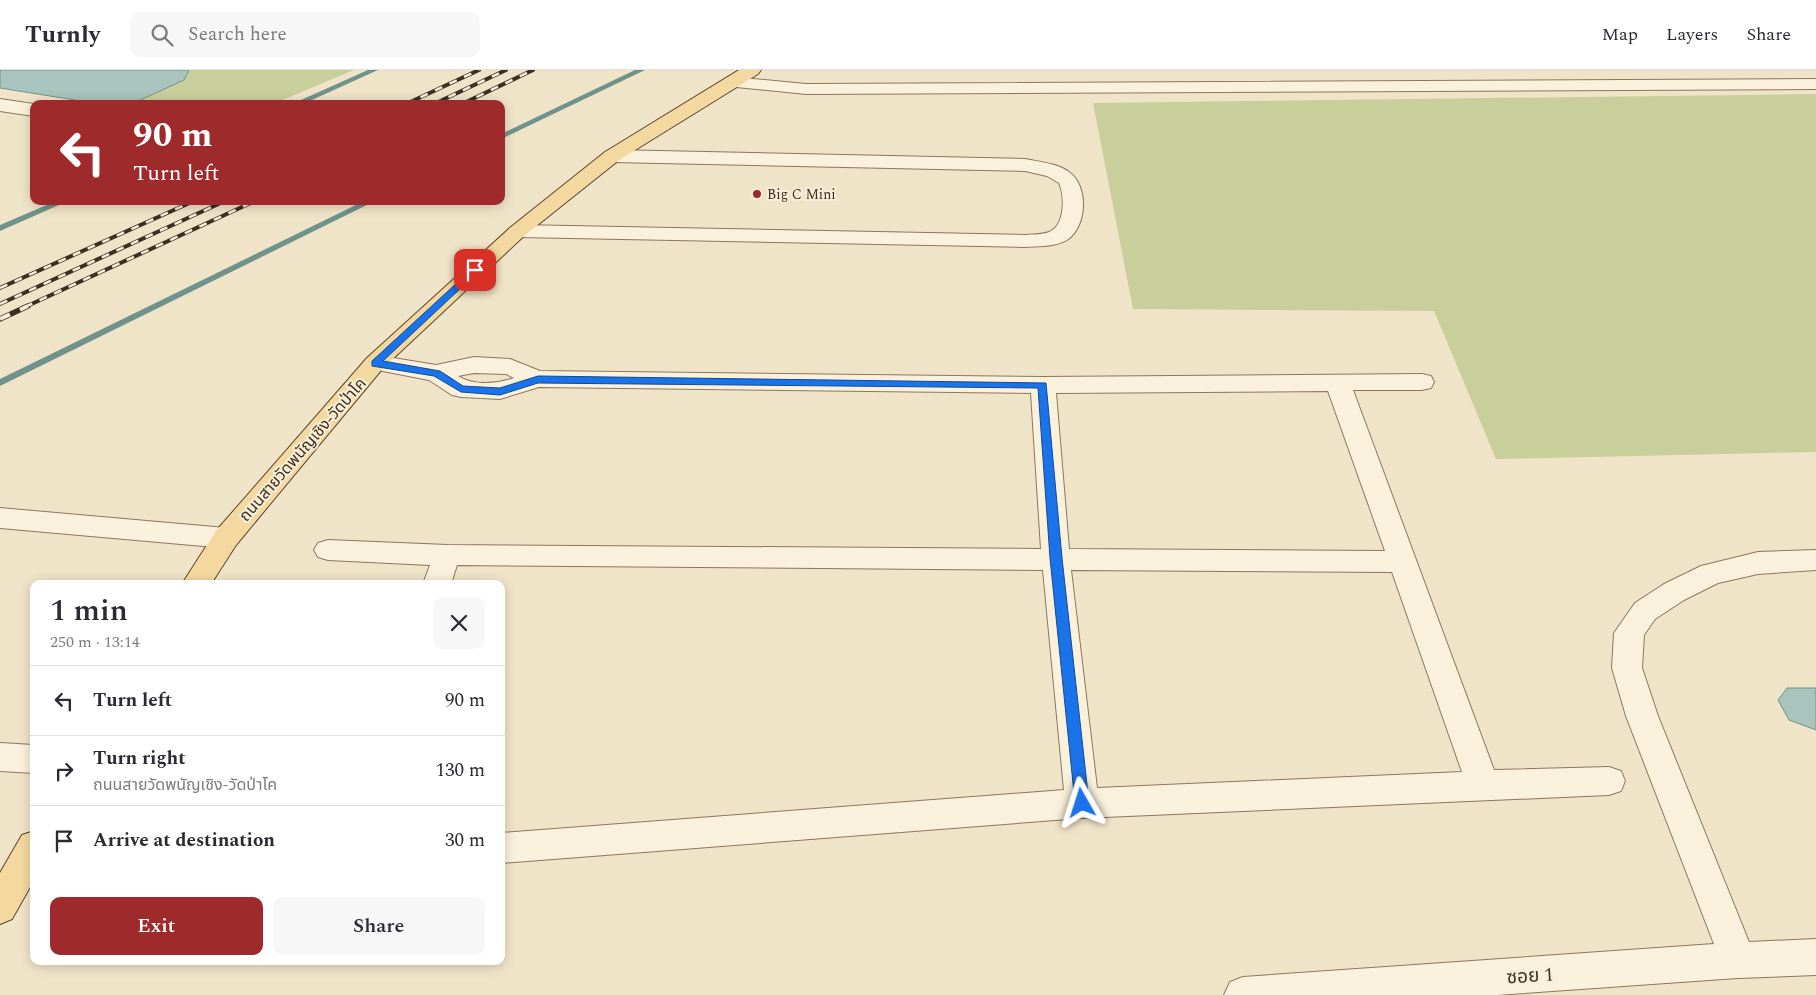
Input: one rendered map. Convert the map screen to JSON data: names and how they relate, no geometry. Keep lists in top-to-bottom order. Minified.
{"streets":{"main road":["ถนนสายวัดพนัญเชิง-วัดป่าโค"],"street":["ซอย 1"]},"places":["Big C Mini"],"page":{"header":"Turnly","search":"Search here","nav":["Map","Layers","Share"],"turn":["90 m","Turn left"],"heading":["1 min","250 m · 13:14"],"list":[{"name":"Turn left","value":"90 m"},{"name":"Turn right","note":"ถนนสายวัดพนัญเชิง-วัดป่าโค","value":"130 m"},{"name":"Arrive at destination","value":"30 m"}],"buttons":["Exit","Share"]}}
